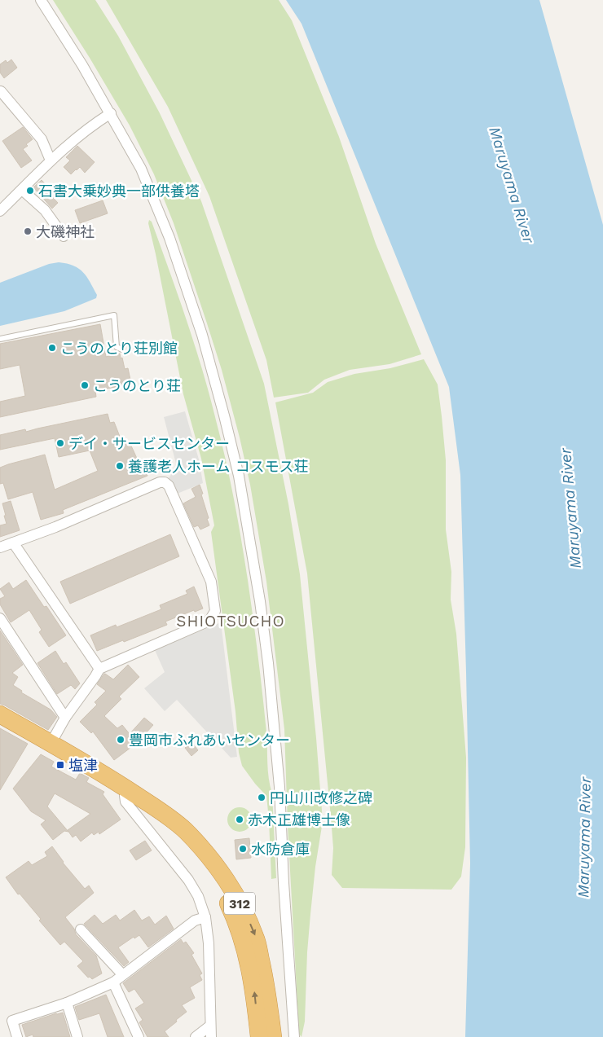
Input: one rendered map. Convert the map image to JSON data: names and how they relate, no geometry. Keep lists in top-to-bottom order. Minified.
{"streets":{"highway":["312"]},"districts":["SHIOTSUCHO"],"water":["Maruyama River"],"places":{"other":["石書大乗妙典一部供養塔","大磯神社","こうのとり荘別館","こうのとり荘","デイ・サービスセンター","養護老人ホーム コスモス荘","豊岡市ふれあいセンター","円山川改修之碑","赤木正雄博士像","水防倉庫"],"transit":["塩津"]}}
